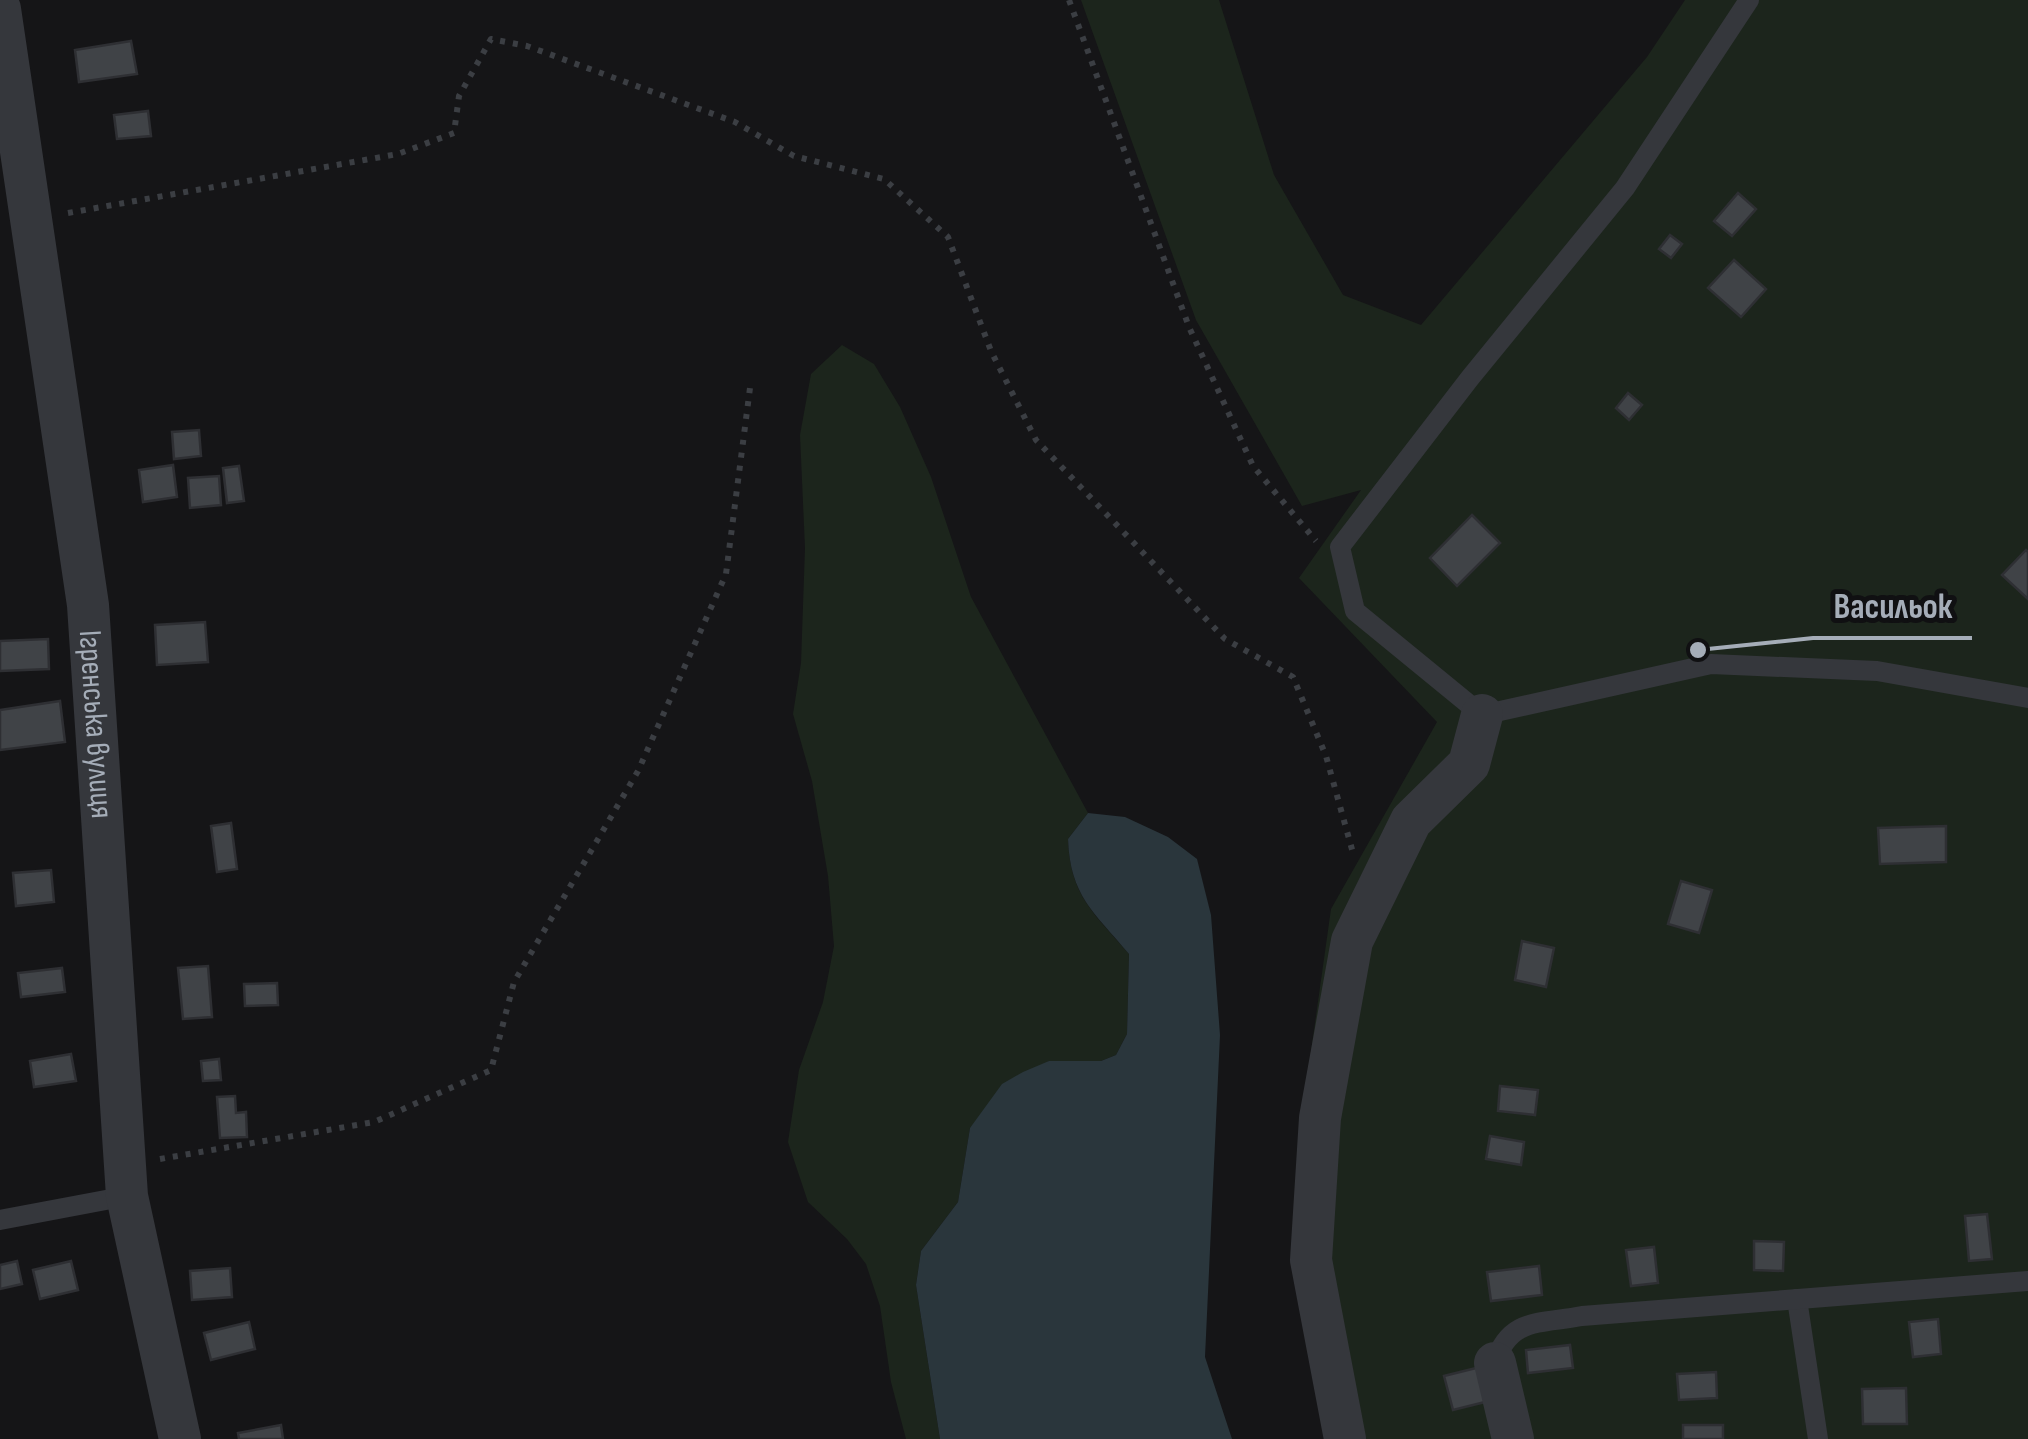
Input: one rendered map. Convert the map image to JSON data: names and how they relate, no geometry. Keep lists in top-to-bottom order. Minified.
{"streets":{"street":["Ігренська вулиця"]},"places":["Васильок"]}
